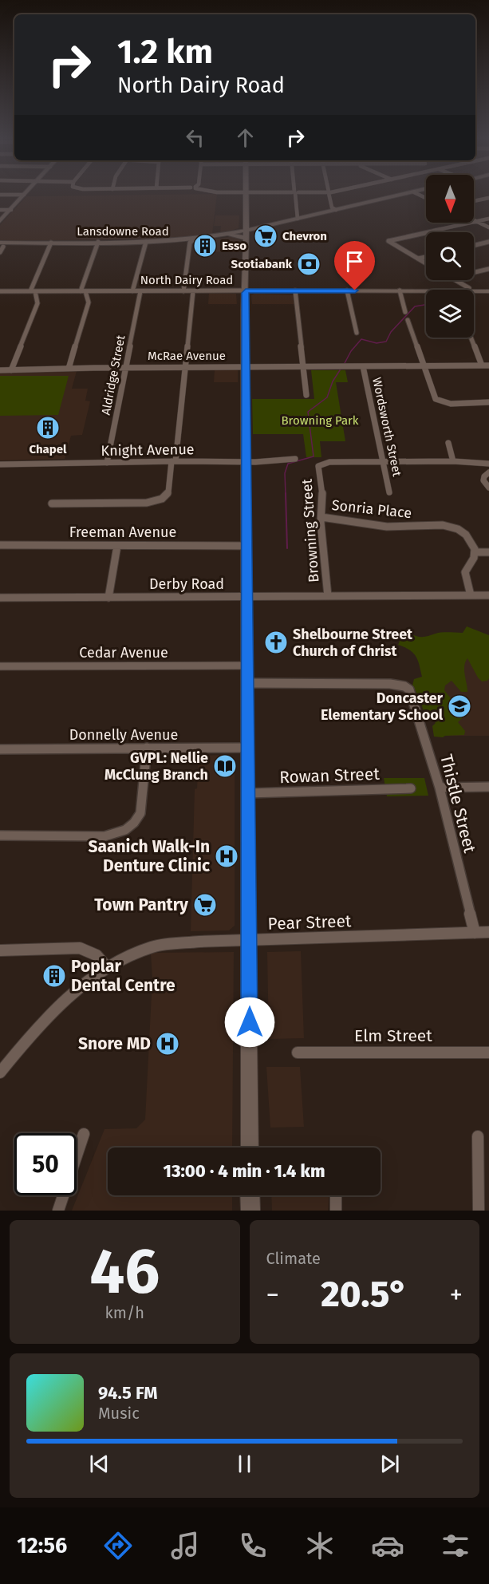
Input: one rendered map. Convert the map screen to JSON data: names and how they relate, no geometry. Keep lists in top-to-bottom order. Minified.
{"streets":{"street":["Lansdowne Road","North Dairy Road","McRae Avenue","Aldridge Street","Wordsworth Street","Knight Avenue","Sonria Place","Browning Street","Freeman Avenue","Derby Road","Cedar Avenue","Donnelly Avenue","Rowan Street","Thistle Street","Pear Street","Elm Street"]},"crossings":[["North Dairy Road","Aldridge Street"],["McRae Avenue","Aldridge Street"],["McRae Avenue","Wordsworth Street"],["Aldridge Street","Knight Avenue"],["Wordsworth Street","Browning Street"],["Sonria Place","Browning Street"],["Browning Street","Derby Road"],["Thistle Street","Pear Street"]],"parks":["Browning Park"],"places":{"supermarket":["Chevron","Town Pantry"],"building":["Esso","Chapel","Poplar Dental Centre"],"bank":["Scotiabank"],"church":["Shelbourne Street Church of Christ"],"school or university":["Doncaster Elementary School"],"library":["GVPL: Nellie McClung Branch"],"hospital":["Saanich Walk-In Denture Clinic","Snore MD"]},"north":"bottom","page":{"turn":["1.2 km","North Dairy Road"],"limit":"50","trip":"13:00 · 4 min · 1.4 km","tile":[["46","km/h"],"Climate"],"heat":["−","20.5°","+"],"song":["94.5 FM","Music"],"tabs":"12:56"}}
